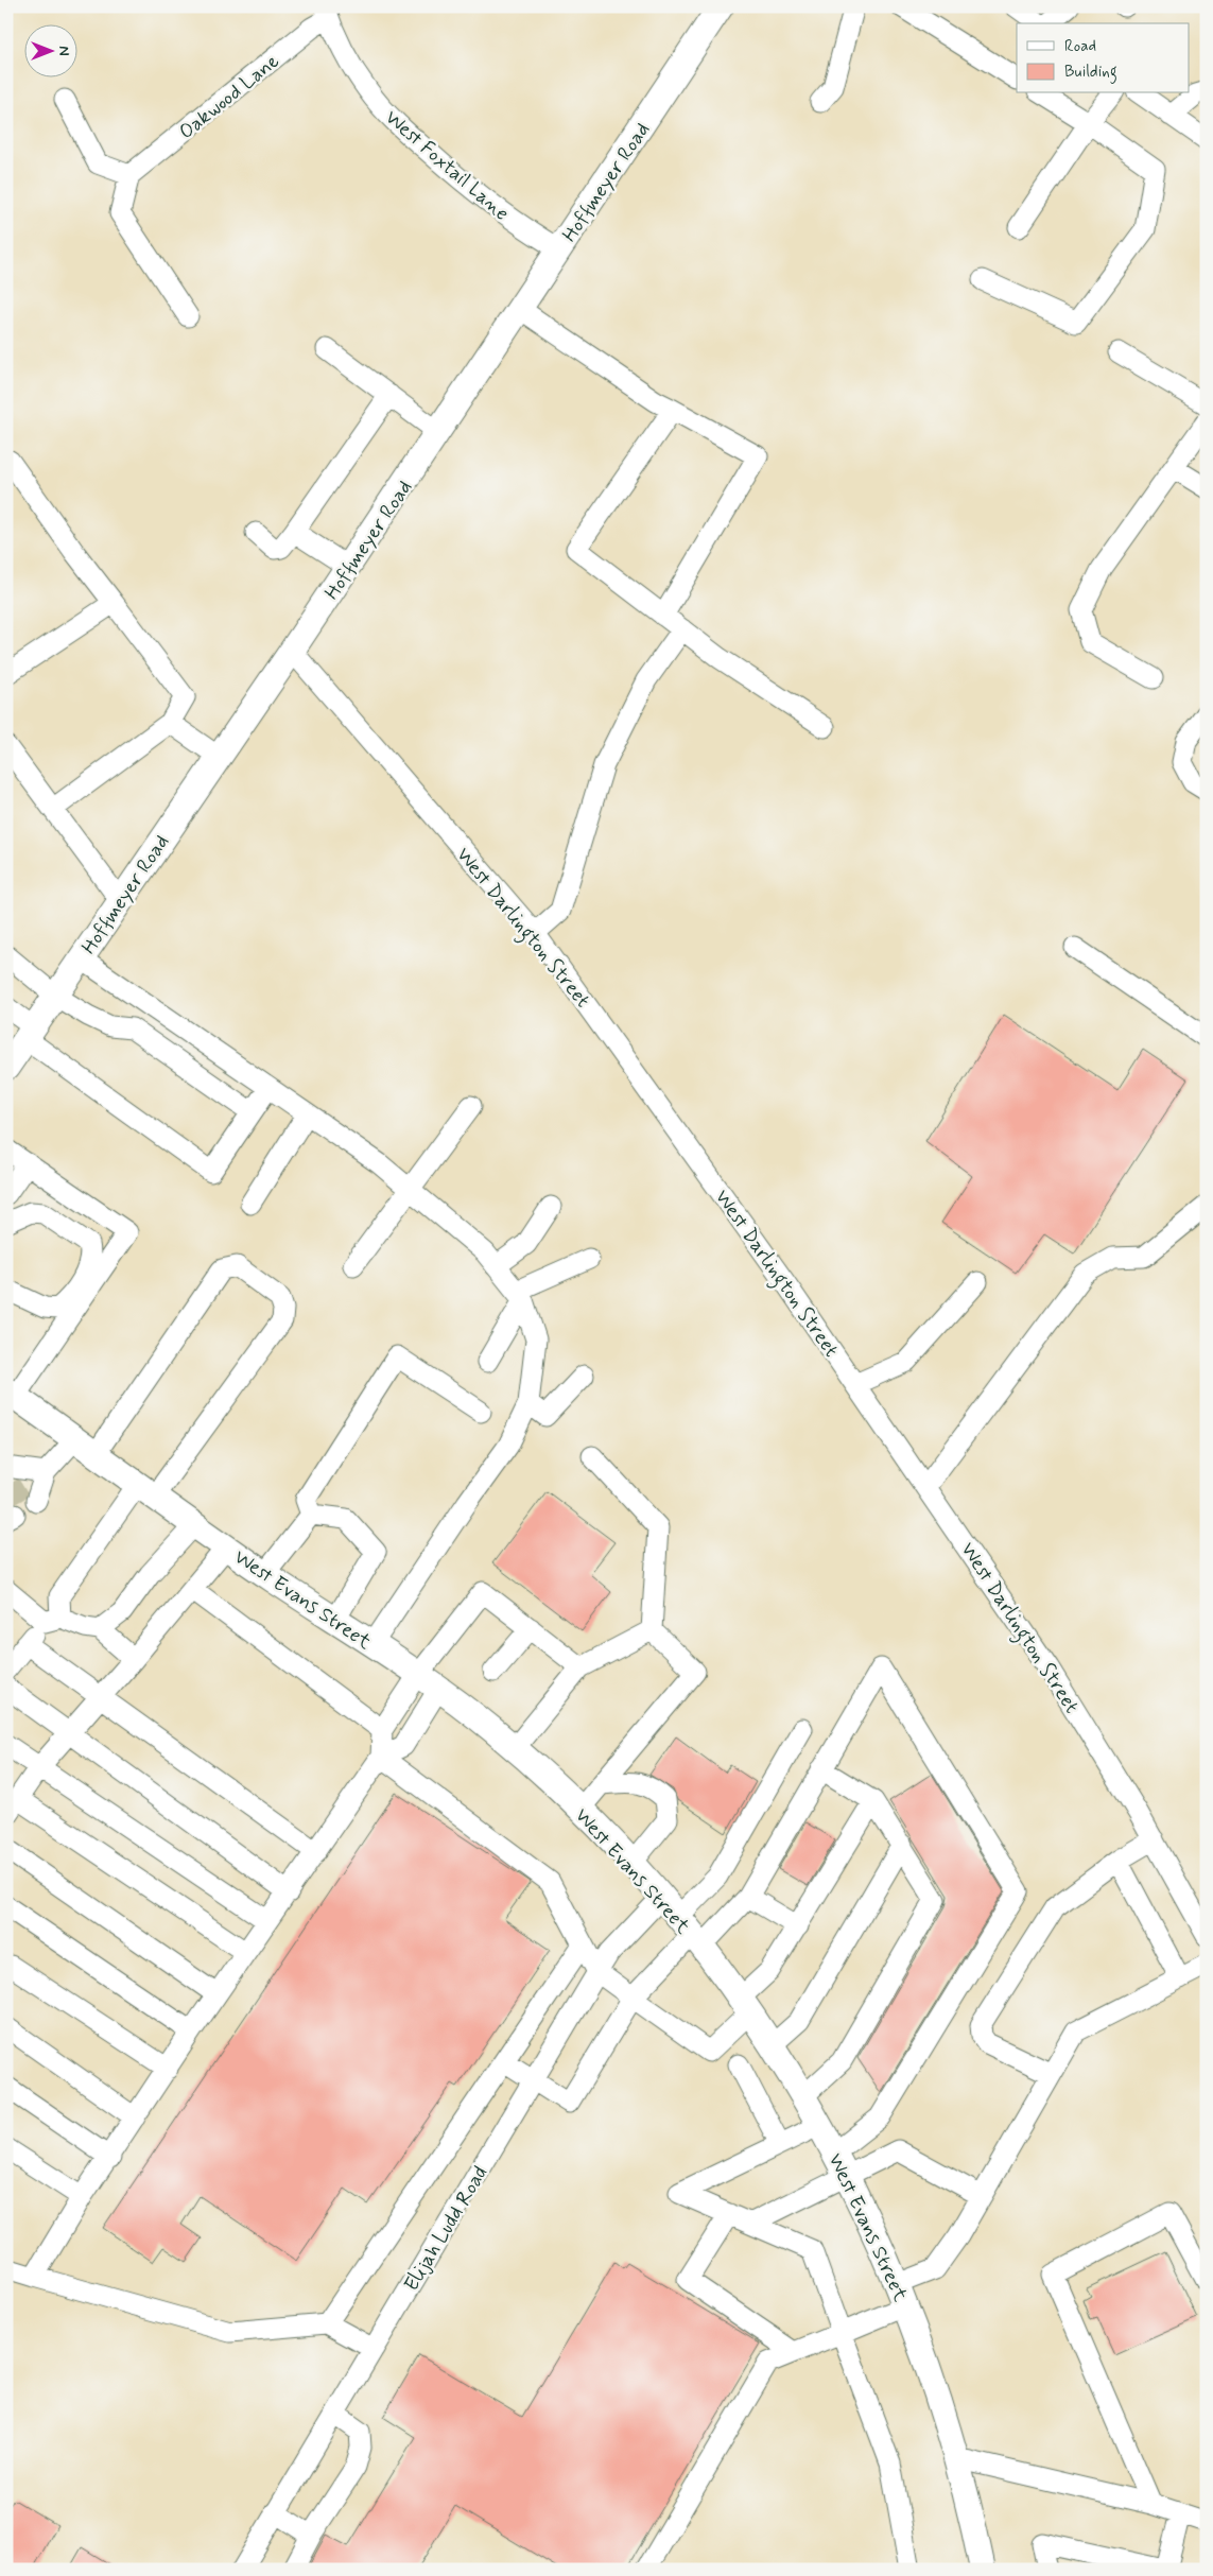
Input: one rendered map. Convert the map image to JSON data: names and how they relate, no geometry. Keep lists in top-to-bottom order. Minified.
{"streets":{"main road":["Hoffmeyer Road","West Evans Street"],"street":["Oakwood Lane","West Foxtail Lane","West Darlington Street","Elijah Ludd Road"]},"crossings":[["Oakwood Lane","West Foxtail Lane"],["West Foxtail Lane","Hoffmeyer Road"],["Hoffmeyer Road","West Darlington Street"],["West Evans Street","Elijah Ludd Road"]],"legend":["Road","Building"],"north":"right"}
